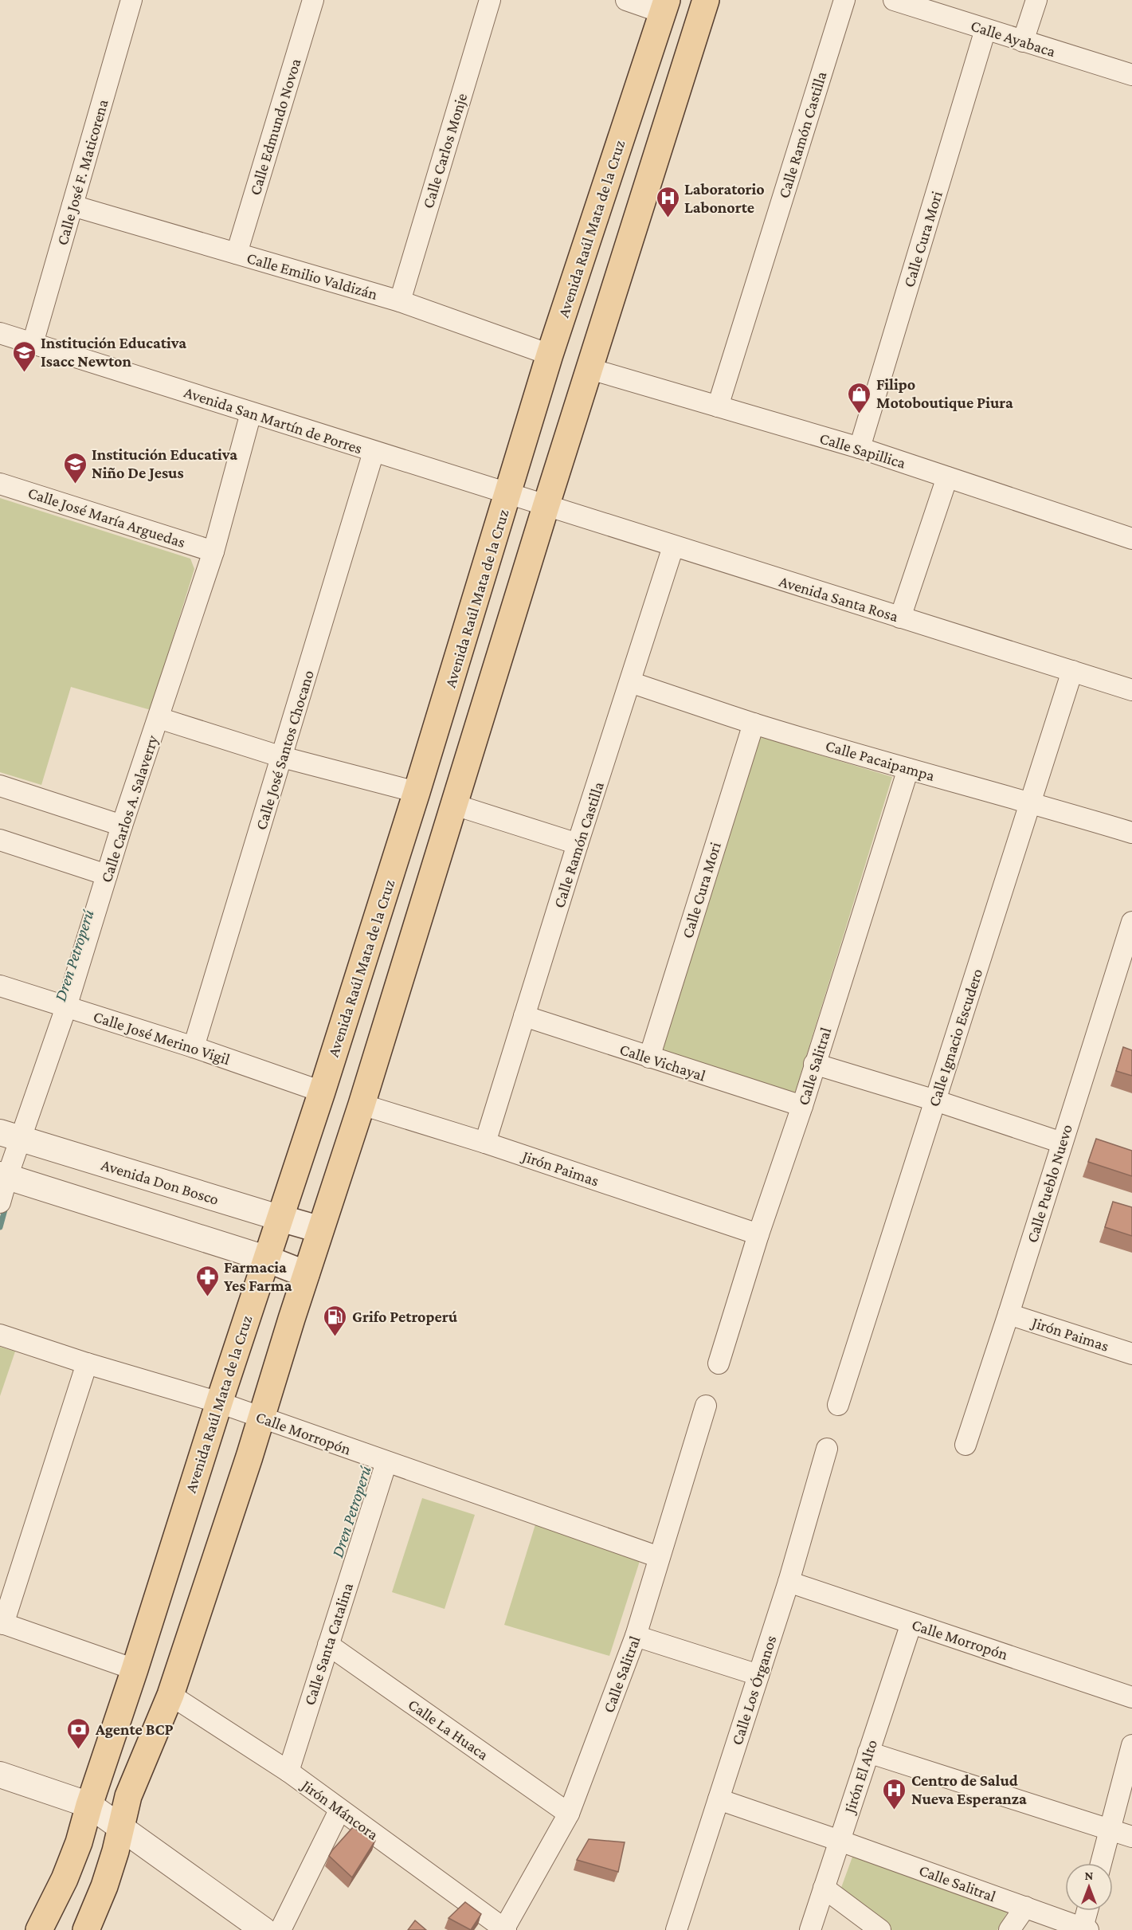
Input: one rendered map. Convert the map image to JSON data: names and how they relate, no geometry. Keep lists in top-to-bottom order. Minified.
{"streets":{"main road":["Avenida Raúl Mata de la Cruz","Avenida Don Bosco"],"street":["Calle Ayabaca","Calle Edmundo Novoa","Calle Ramón Castilla","Calle Carlos Monje","Calle José F. Maticorena","Calle Cura Mori","Calle Emilio Valdizán","Avenida San Martín de Porres","Calle Sapillica","Calle José María Arguedas","Avenida Santa Rosa","Calle José Santos Chocano","Calle Pacaipampa","Calle Carlos A. Salaverry","Calle José Merino Vigil","Calle Ignacio Escudero","Calle Vichayal","Calle Salitral","Jirón Paimas","Calle Pueblo Nuevo","Calle Morropón","Calle Santa Catalina","Calle Los Órganos","Calle La Huaca","Jirón El Alto","Jirón Máncora"]},"crossings":[["Calle Ayabaca","Calle Cura Mori"],["Calle Edmundo Novoa","Calle Emilio Valdizán"],["Calle Ramón Castilla","Calle Sapillica"],["Calle Ramón Castilla","Avenida Santa Rosa"],["Calle Ramón Castilla","Calle Pacaipampa"],["Calle Ramón Castilla","Calle Vichayal"],["Calle Ramón Castilla","Jirón Paimas"],["Calle Carlos Monje","Calle Emilio Valdizán"],["Calle José F. Maticorena","Calle Emilio Valdizán"],["Calle José F. Maticorena","Avenida San Martín de Porres"],["Avenida Raúl Mata de la Cruz","Calle Emilio Valdizán"],["Avenida Raúl Mata de la Cruz","Avenida San Martín de Porres"],["Avenida Raúl Mata de la Cruz","Calle José Merino Vigil"],["Avenida Raúl Mata de la Cruz","Avenida Don Bosco"],["Avenida Raúl Mata de la Cruz","Calle Morropón"],["Calle Cura Mori","Calle Sapillica"],["Calle Cura Mori","Calle Pacaipampa"],["Calle Cura Mori","Calle Vichayal"],["Avenida San Martín de Porres","Avenida Santa Rosa"],["Avenida San Martín de Porres","Calle José Santos Chocano"],["Avenida San Martín de Porres","Calle Carlos A. Salaverry"],["Calle José María Arguedas","Calle Carlos A. Salaverry"],["Avenida Santa Rosa","Calle Ignacio Escudero"],["Calle José Santos Chocano","Calle José Merino Vigil"],["Calle Pacaipampa","Calle Ignacio Escudero"],["Calle Pacaipampa","Calle Salitral"],["Calle Carlos A. Salaverry","Calle José Merino Vigil"],["Calle Carlos A. Salaverry","Avenida Don Bosco"],["Calle Vichayal","Calle Salitral"],["Calle Salitral","Jirón Paimas"],["Calle Salitral","Calle Morropón"],["Calle Salitral","Calle Los Órganos"],["Calle Salitral","Calle La Huaca"],["Calle Salitral","Jirón El Alto"],["Calle Salitral","Jirón Máncora"],["Jirón Paimas","Calle Pueblo Nuevo"],["Calle Morropón","Calle Santa Catalina"],["Calle Morropón","Calle Los Órganos"],["Calle Morropón","Jirón El Alto"],["Calle Santa Catalina","Calle La Huaca"],["Calle Santa Catalina","Jirón Máncora"]],"water":["Dren Petroperú"],"places":{"hospital":["Laboratorio Labonorte","Centro de Salud Nueva Esperanza"],"school or university":["Institución Educativa Isacc Newton","Institución Educativa Niño De Jesus"],"shop":["Filipo Motoboutique Piura"],"pharmacy":["Farmacia Yes Farma"],"fuel station":["Grifo Petroperú"],"bank":["Agente BCP"]},"north":"top"}
